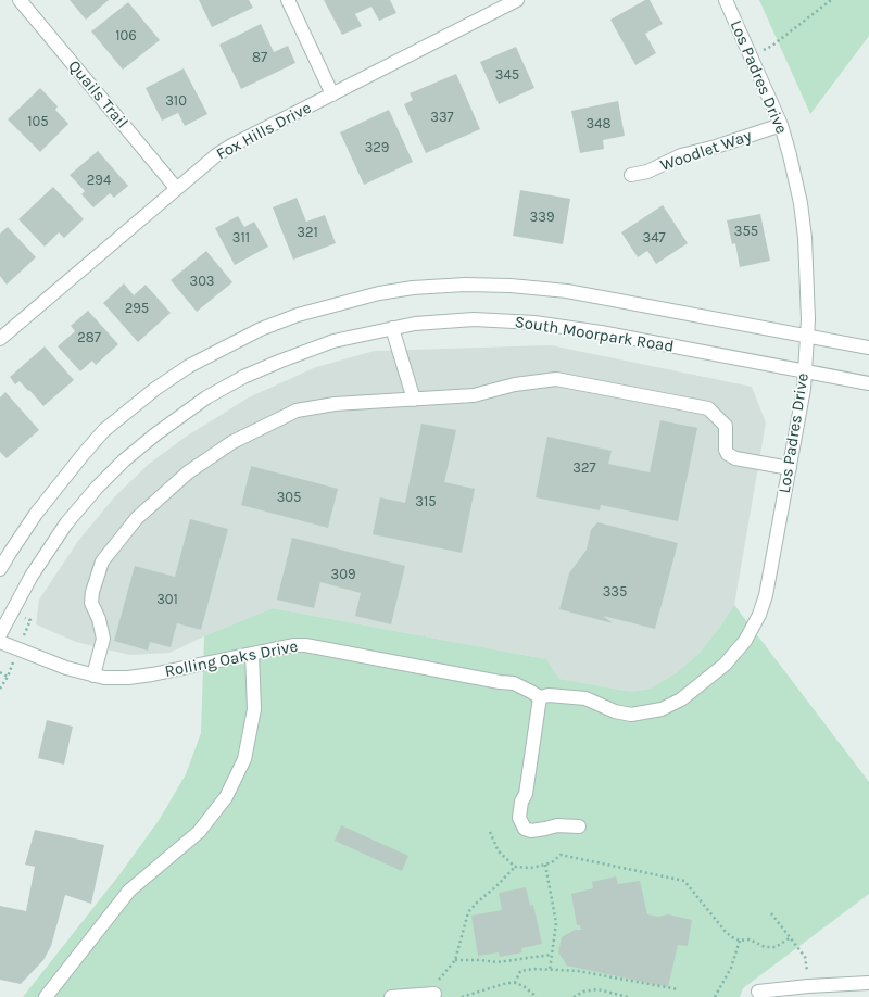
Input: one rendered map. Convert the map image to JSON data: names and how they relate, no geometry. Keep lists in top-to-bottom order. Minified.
{"streets":{"street":["Los Padres Drive","Quails Trail","Fox Hills Drive","Woodlet Way","South Moorpark Road","Rolling Oaks Drive"]},"crossings":[["Los Padres Drive","Woodlet Way"],["Los Padres Drive","South Moorpark Road"],["Los Padres Drive","Rolling Oaks Drive"],["Quails Trail","Fox Hills Drive"]],"house_numbers":["106","87","345","310","337","105","348","329","294","339","355","321","311","347","303","295","287","327","305","315","309","335","301"]}
